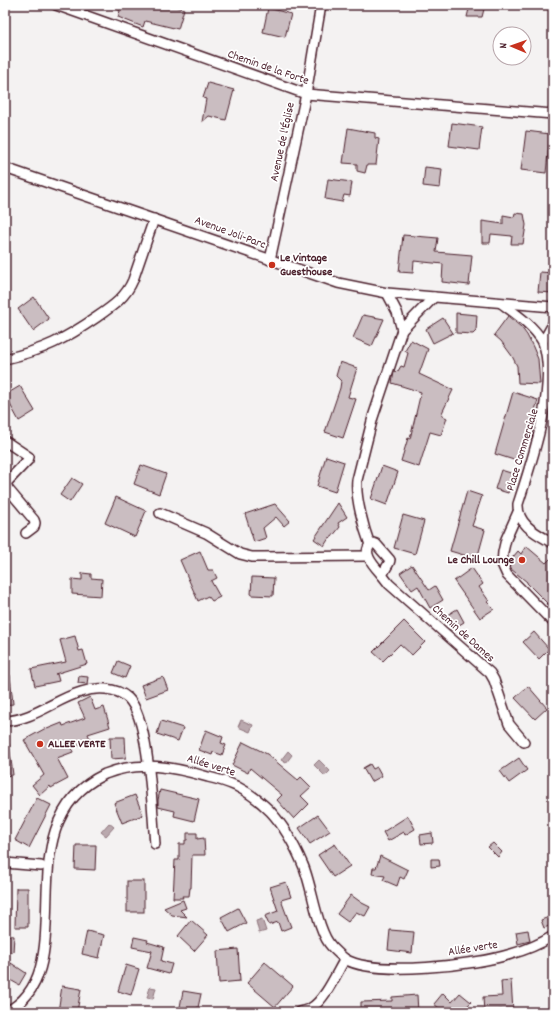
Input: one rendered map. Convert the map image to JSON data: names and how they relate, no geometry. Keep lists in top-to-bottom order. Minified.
{"streets":{"street":["Chemin de la Forte","Avenue de l'Église","Avenue Joli-Parc","Place Commerciale","Chemin de Dames","Allée verte"]},"crossings":[["Chemin de la Forte","Avenue de l'Église"],["Avenue de l'Église","Avenue Joli-Parc"],["Avenue Joli-Parc","Place Commerciale"]],"places":["Le Vintage Guesthouse","Le Chill Lounge","ALLEE VERTE"],"north":"left"}
